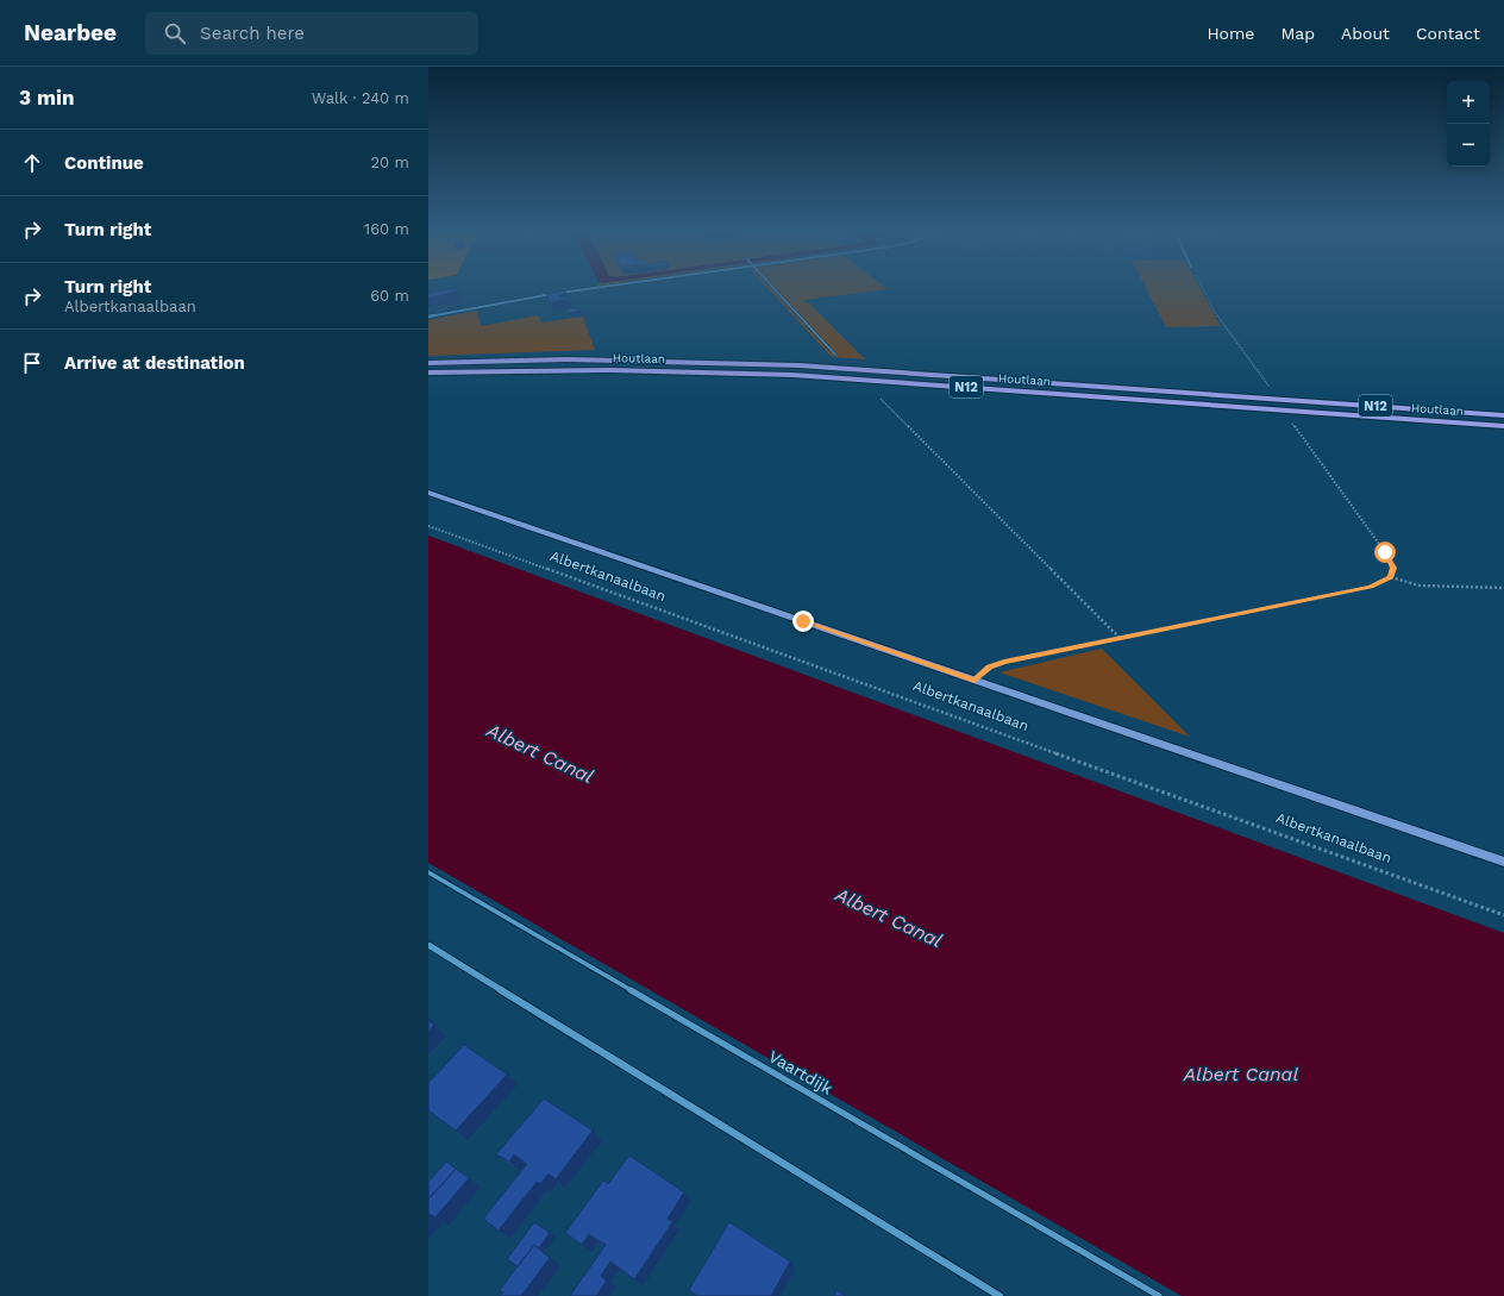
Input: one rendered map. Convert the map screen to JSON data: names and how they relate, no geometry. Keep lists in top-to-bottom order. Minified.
{"streets":{"main road":["Houtlaan","N12"],"street":["Albertkanaalbaan"],"lane":["Vaartdijk"]},"water":["Albert Canal"],"page":{"header":"Nearbee","search":"Search here","nav":["Home","Map","About","Contact"],"heading":["3 min","Walk · 240 m"],"map_buttons":["+","−"],"list":[["Continue","20 m"],["Turn right","160 m"],["Turn right","Albertkanaalbaan","60 m"],"Arrive at destination"]}}
